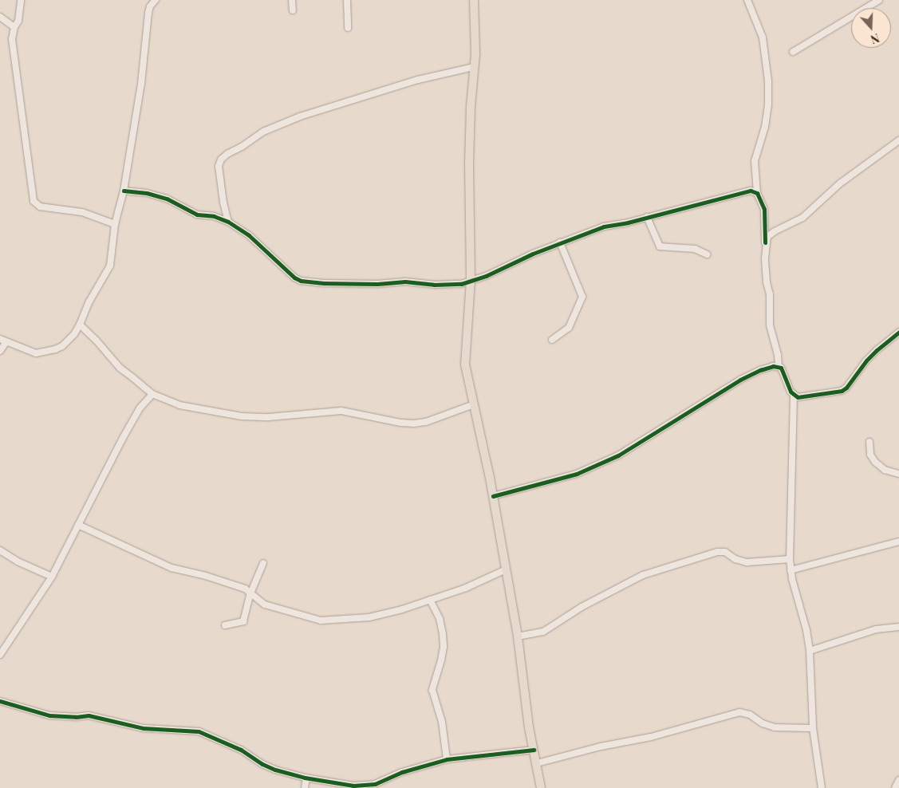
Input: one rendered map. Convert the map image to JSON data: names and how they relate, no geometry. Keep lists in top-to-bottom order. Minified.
{"north":"bottom"}
